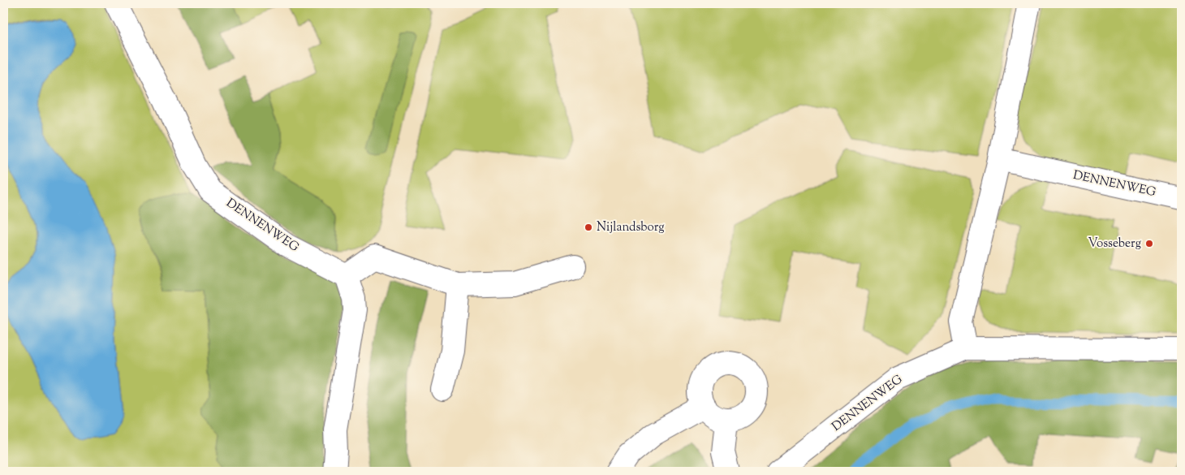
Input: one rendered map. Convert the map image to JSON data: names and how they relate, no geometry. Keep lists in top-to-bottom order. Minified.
{"streets":{"street":["DENNENWEG"]},"places":["Nijlandsborg","Vosseberg"]}
